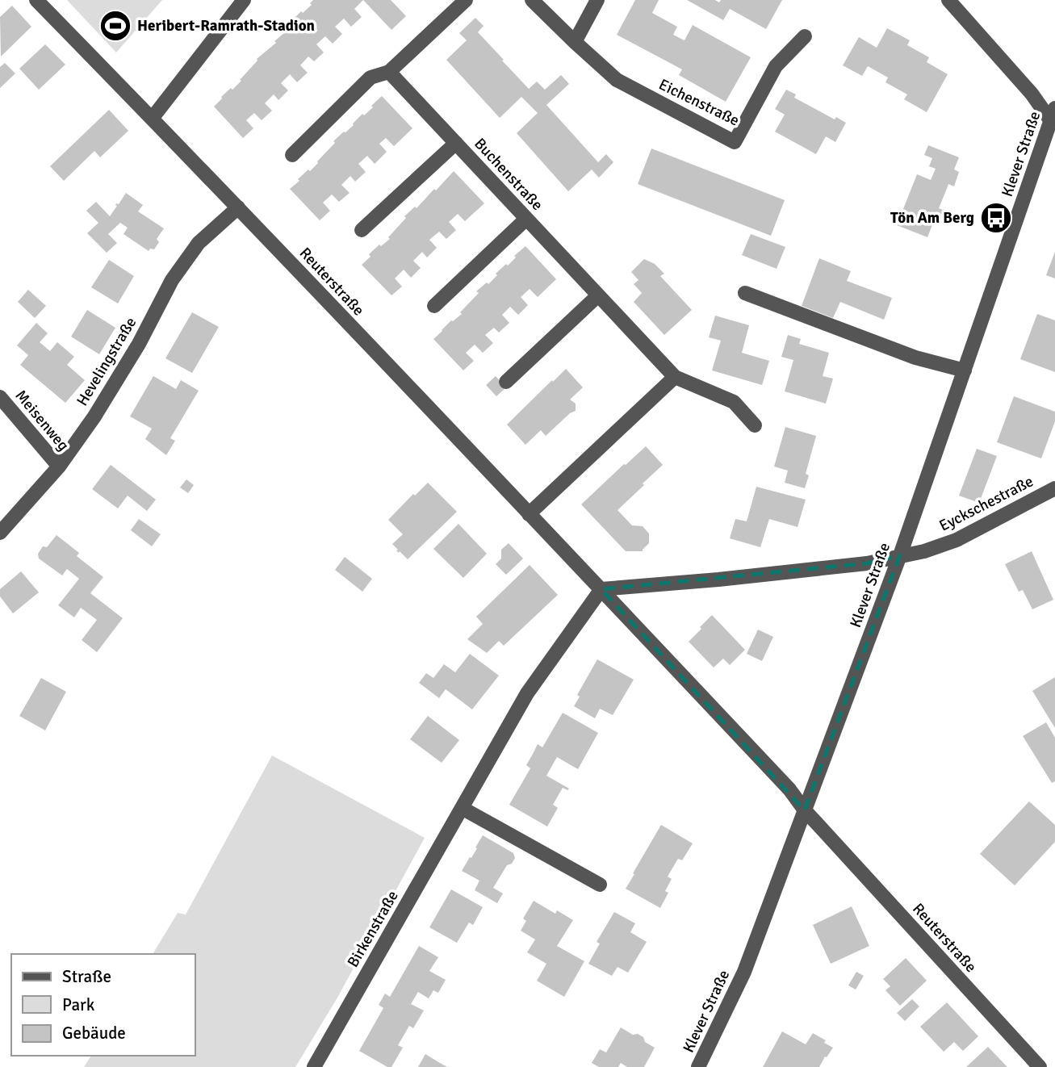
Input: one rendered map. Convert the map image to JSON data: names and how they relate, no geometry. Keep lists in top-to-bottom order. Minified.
{"streets":{"street":["Eichenstraße","Klever Straße","Buchenstraße","Reuterstraße","Hevelingstraße","Meisenweg","Eyckschestraße","Birkenstraße"]},"crossings":[["Klever Straße","Reuterstraße"],["Klever Straße","Eyckschestraße"],["Reuterstraße","Hevelingstraße"],["Reuterstraße","Birkenstraße"],["Hevelingstraße","Meisenweg"]],"places":{"sports":["Heribert-Ramrath-Stadion"],"bus stop":["Tön Am Berg"]},"legend":["Straße","Park","Gebäude"]}
